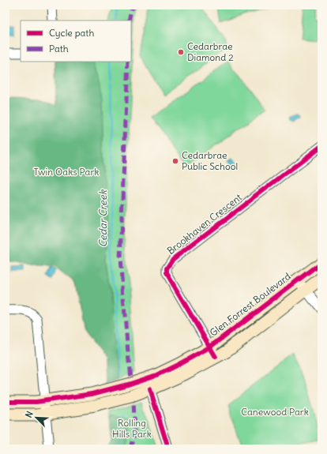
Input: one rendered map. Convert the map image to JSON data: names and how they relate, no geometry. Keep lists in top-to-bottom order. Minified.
{"streets":{"street":["Brookhaven Crescent","Glen Forrest Boulevard"]},"crossings":[["Brookhaven Crescent","Glen Forrest Boulevard"]],"water":["Cedar Creek"],"parks":["Twin Oaks Park","Canewood Park","Rolling Hills Park"],"places":["Cedarbrae Diamond 2","Cedarbrae Public School"],"legend":["Cycle path","Path"],"north":"top left"}
